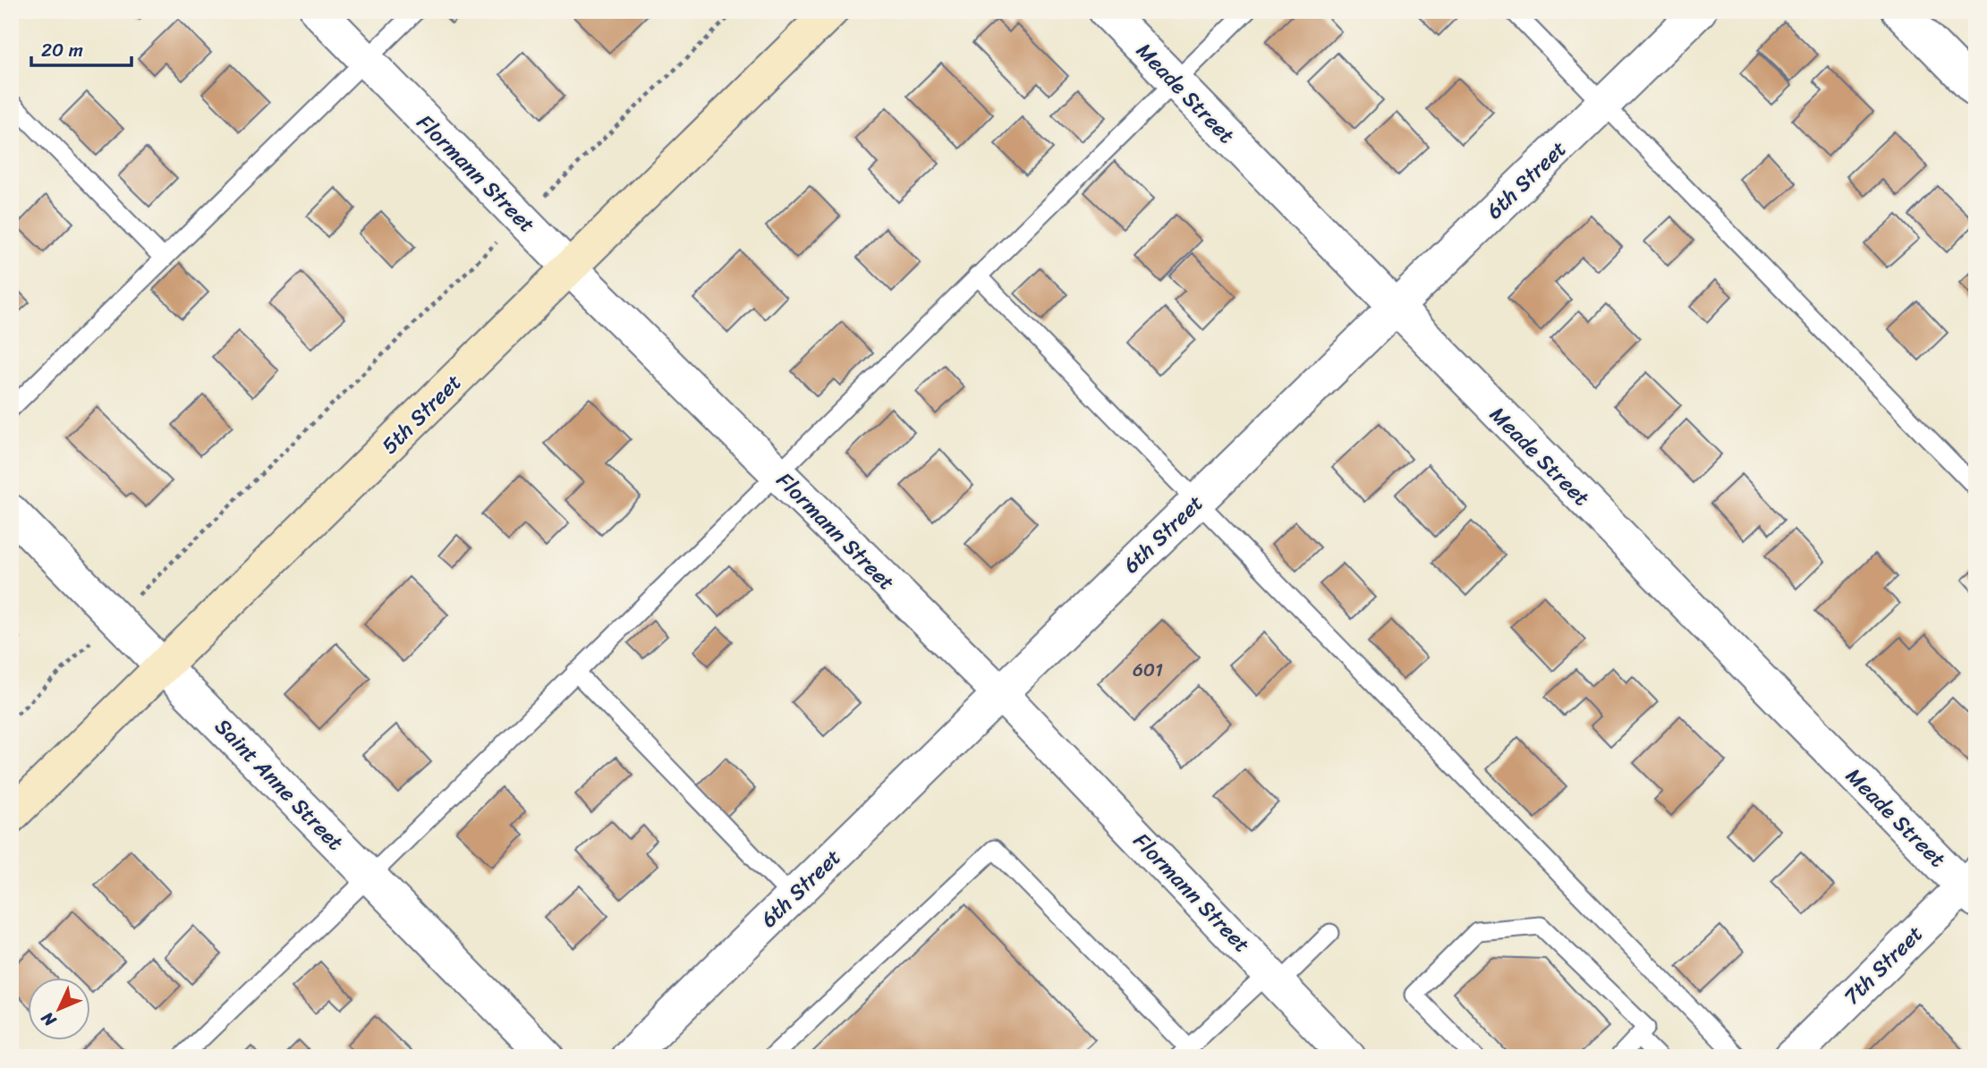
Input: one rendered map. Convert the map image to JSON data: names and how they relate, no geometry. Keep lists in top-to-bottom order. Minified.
{"streets":{"main road":["5th Street"],"street":["Meade Street","Flormann Street","6th Street","Saint Anne Street","7th Street"]},"crossings":[["Meade Street","6th Street"],["Meade Street","7th Street"],["Flormann Street","6th Street"],["Flormann Street","5th Street"],["5th Street","Saint Anne Street"]],"house_numbers":["601"],"scale_bar":"20 m","north":"bottom left"}
